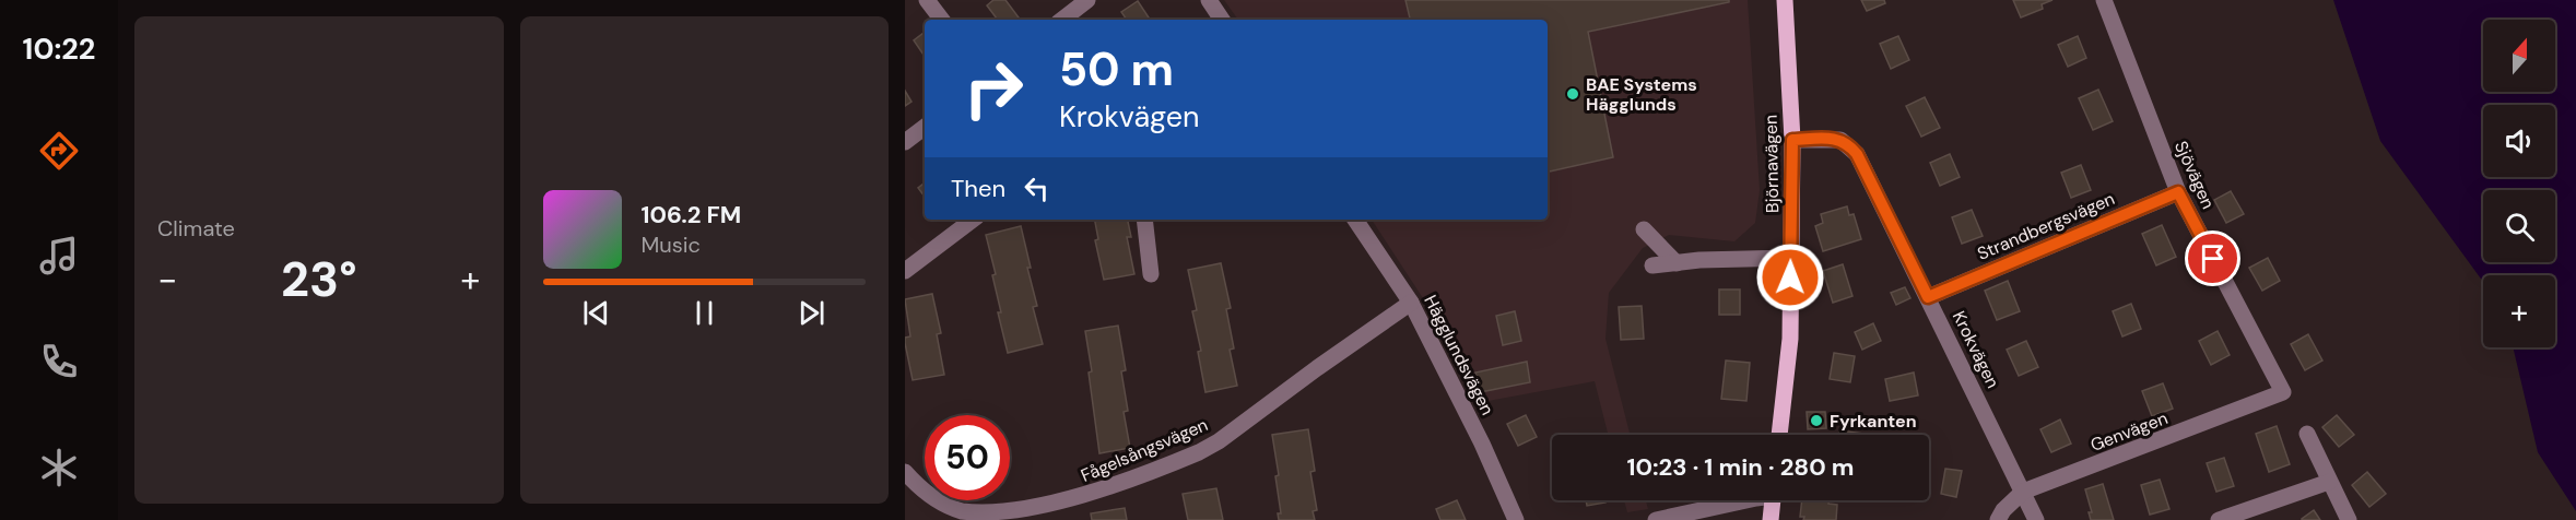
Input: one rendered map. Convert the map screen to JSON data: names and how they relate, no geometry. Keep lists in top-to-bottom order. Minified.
{"streets":{"main road":["Björnavägen"],"street":["Sjövägen","Strandbergsvägen","Krokvägen","Hägglundsvägen","Genvägen","Fågelsångsvägen"]},"crossings":[["Björnavägen","Krokvägen"],["Sjövägen","Strandbergsvägen"],["Sjövägen","Genvägen"],["Strandbergsvägen","Krokvägen"],["Krokvägen","Genvägen"],["Hägglundsvägen","Fågelsångsvägen"]],"places":["BAE Systems Hägglunds","Fyrkanten"],"north":"top","page":{"tabs":"10:22","tile":"Climate","map_buttons":"+","turn":["50 m","Krokvägen"],"then":"Then","song":["106.2 FM","Music"],"heat":["−","23°","+"],"limit":"50","trip":"10:23 · 1 min · 280 m"}}
